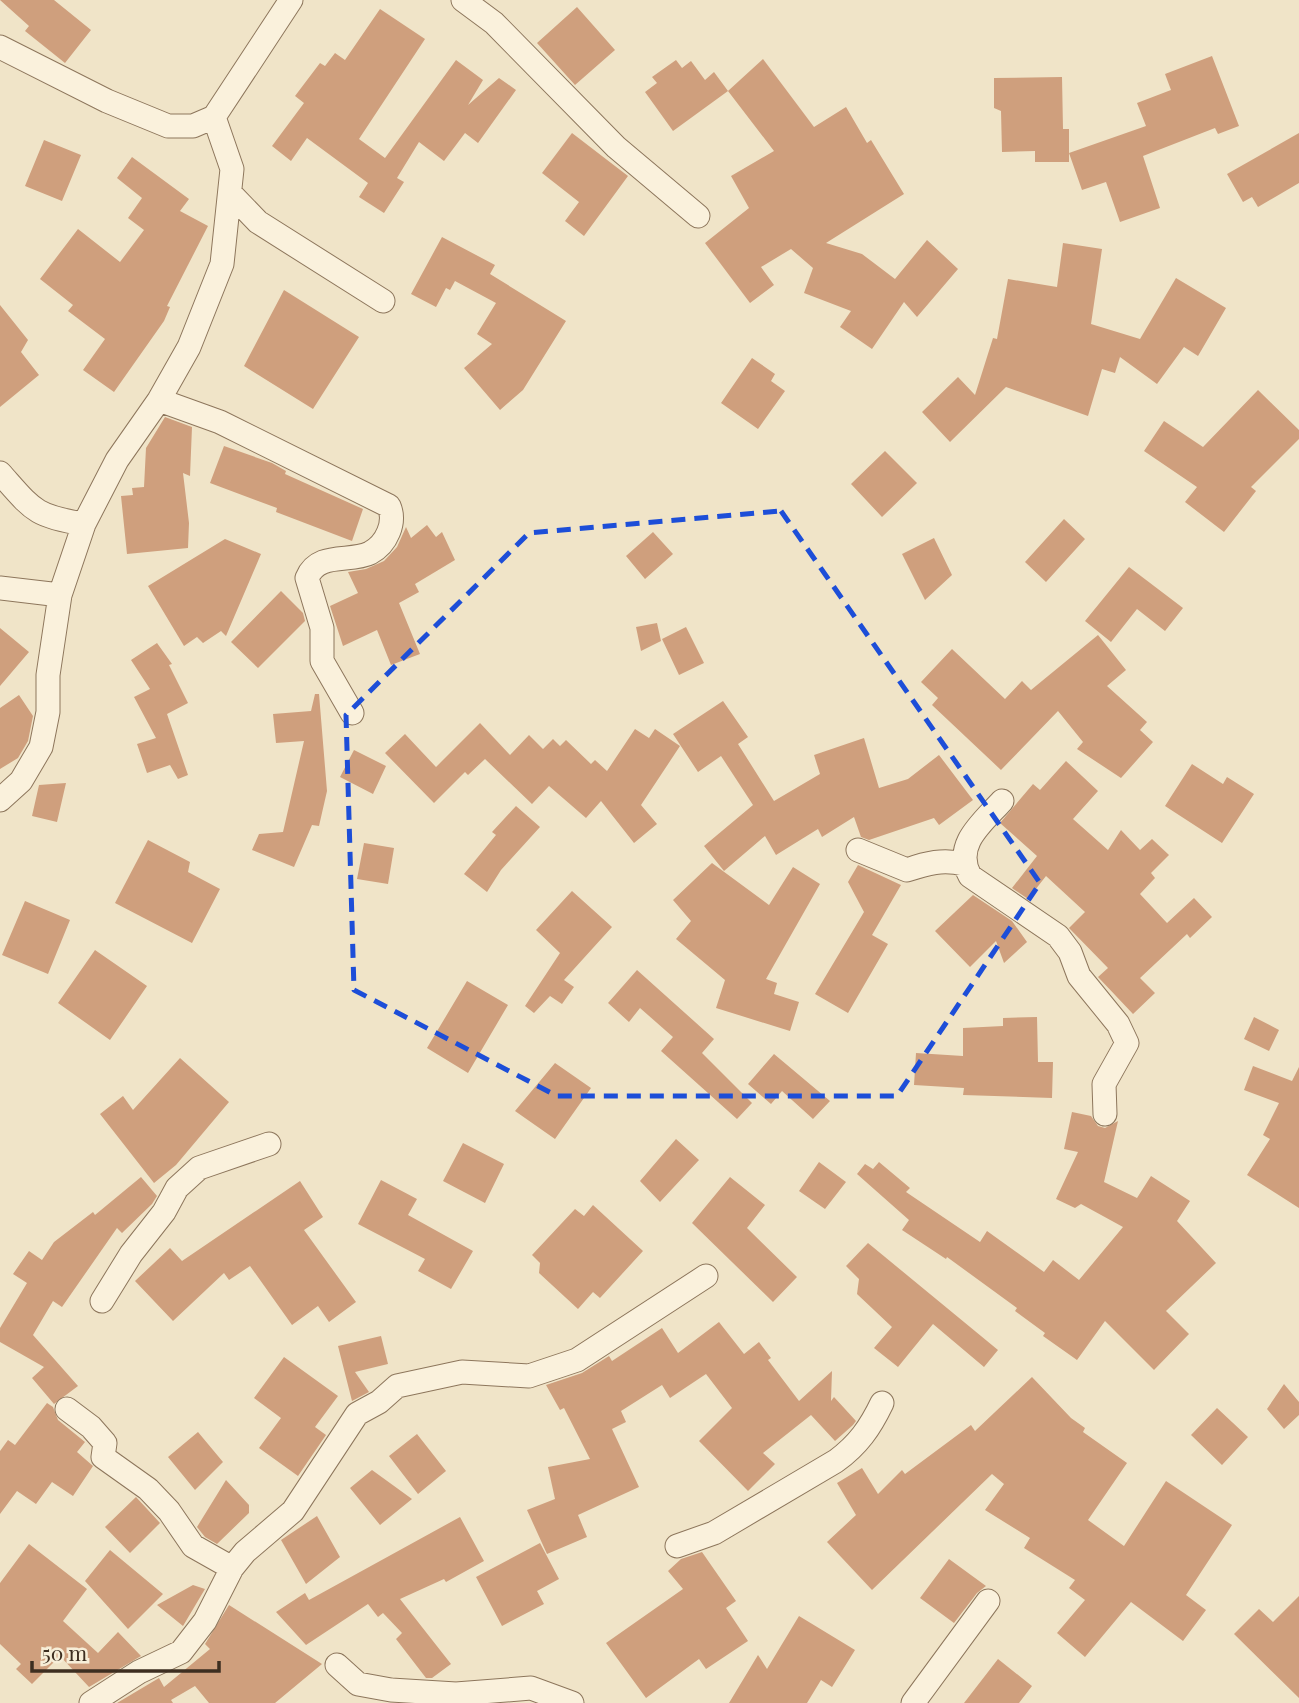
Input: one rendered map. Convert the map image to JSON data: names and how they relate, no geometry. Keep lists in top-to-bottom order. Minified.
{"scale_bar":"50 m"}
